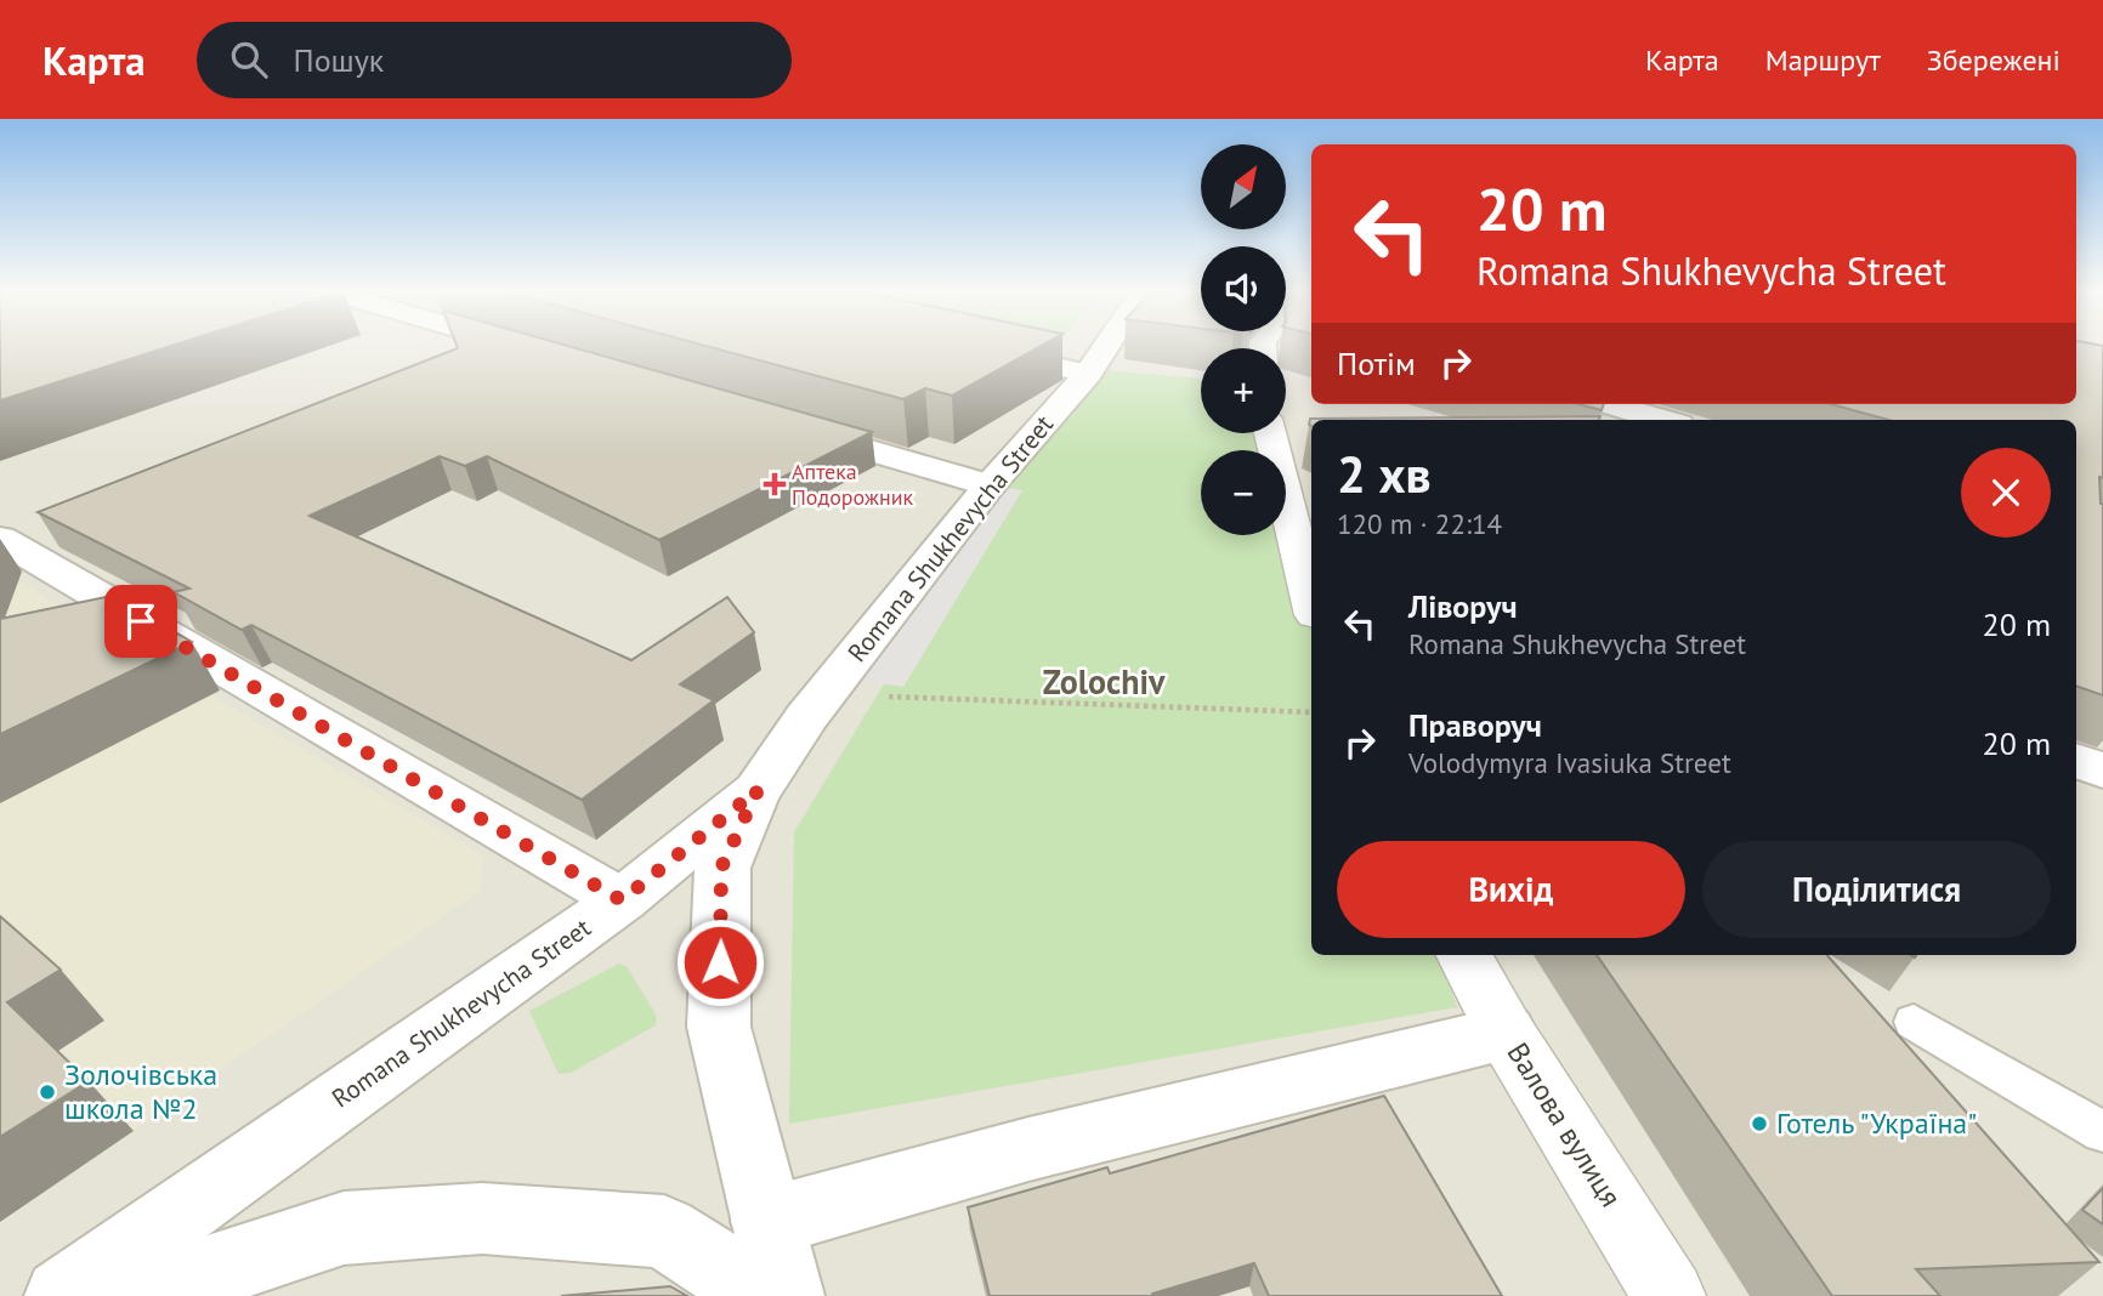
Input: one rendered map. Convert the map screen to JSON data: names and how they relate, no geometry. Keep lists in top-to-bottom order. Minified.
{"streets":{"street":["Romana Shukhevycha Street","Валова вулиця"]},"districts":["Zolochiv"],"places":{"health":["Аптека Подорожник"],"other":["Золочівська школа №2","Готель \"Україна\""]},"north":"top right","page":{"header":"Карта","search":"Пошук","nav":["Карта","Маршрут","Збережені"],"map_buttons":["+","−"],"turn":["20 m","Romana Shukhevycha Street"],"then":"Потім","heading":["2 хв","120 m · 22:14"],"list":[{"name":"Ліворуч","note":"Romana Shukhevycha Street","value":"20 m"},{"name":"Праворуч","note":"Volodymyra Ivasiuka Street","value":"20 m"}],"buttons":["Вихід","Поділитися"]}}
